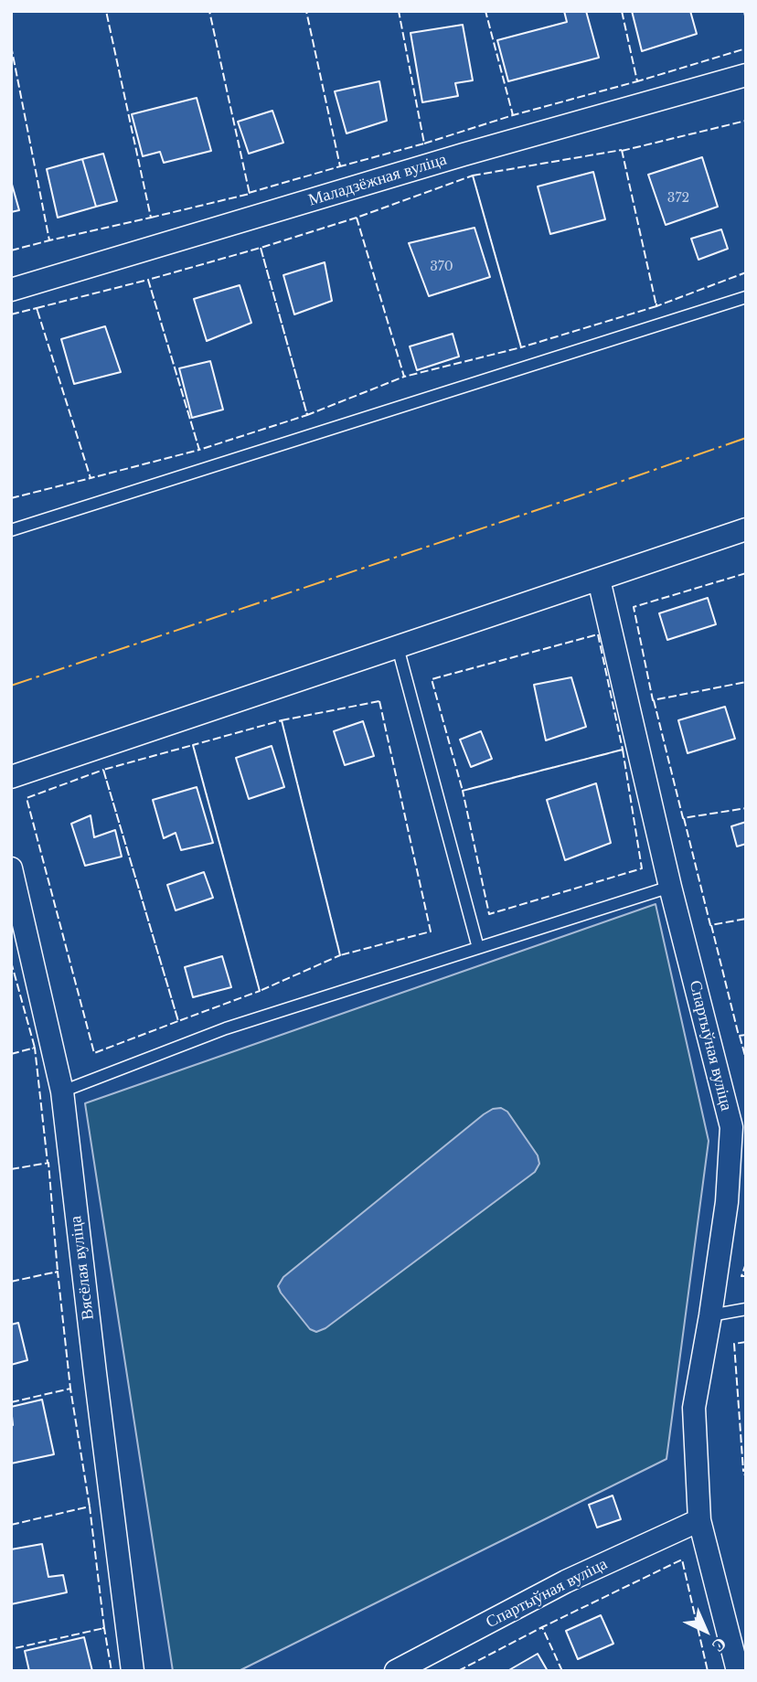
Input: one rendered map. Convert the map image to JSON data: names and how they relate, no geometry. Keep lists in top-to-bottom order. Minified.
{"streets":{"street":["Маладзёжная вуліца","Спартыўная вуліца","Вясёлая вуліца"]},"house_numbers":["372","370"],"north":"bottom right"}
